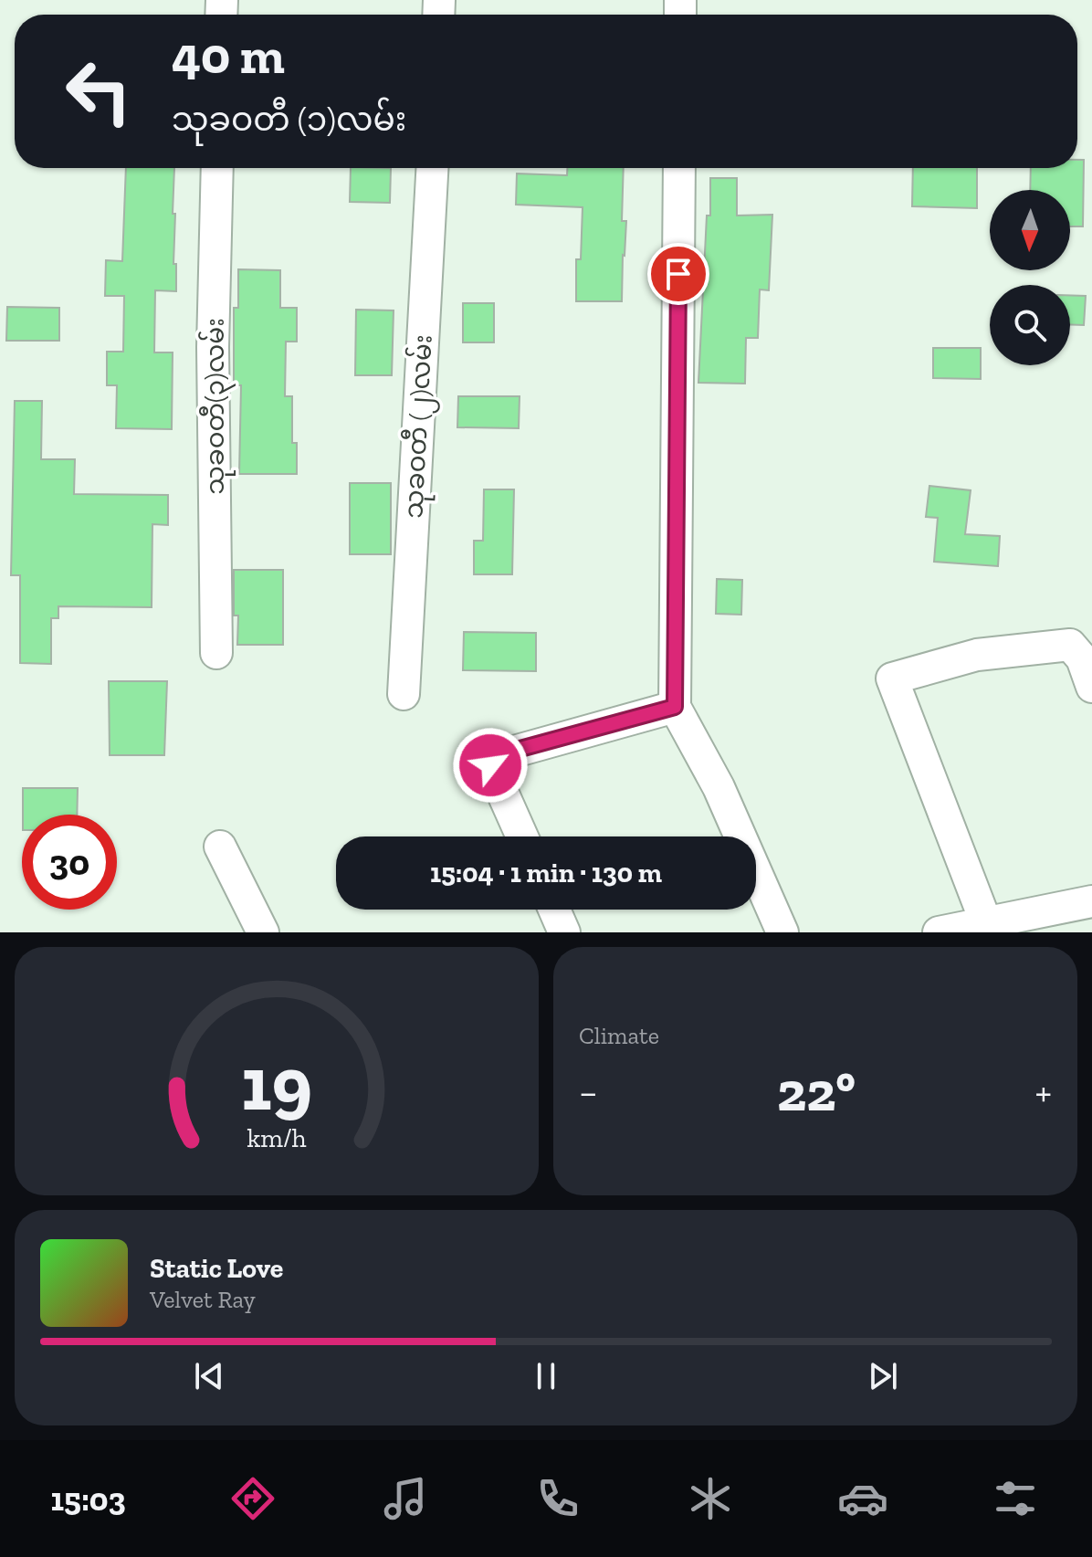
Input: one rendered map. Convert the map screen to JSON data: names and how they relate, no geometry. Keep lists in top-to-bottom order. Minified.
{"streets":{"street":["သုခဝတီ(၃)လမ်း","သုခဝတီ (၂)လမ်း"]},"north":"bottom","page":{"turn":["40 m","သုခဝတီ (၁)လမ်း"],"limit":"30","trip":"15:04 · 1 min · 130 m","tile":"Climate","heat":["−","22°","+"],"song":["Static Love","Velvet Ray"],"tabs":"15:03","gauge":["19","km/h"]}}
